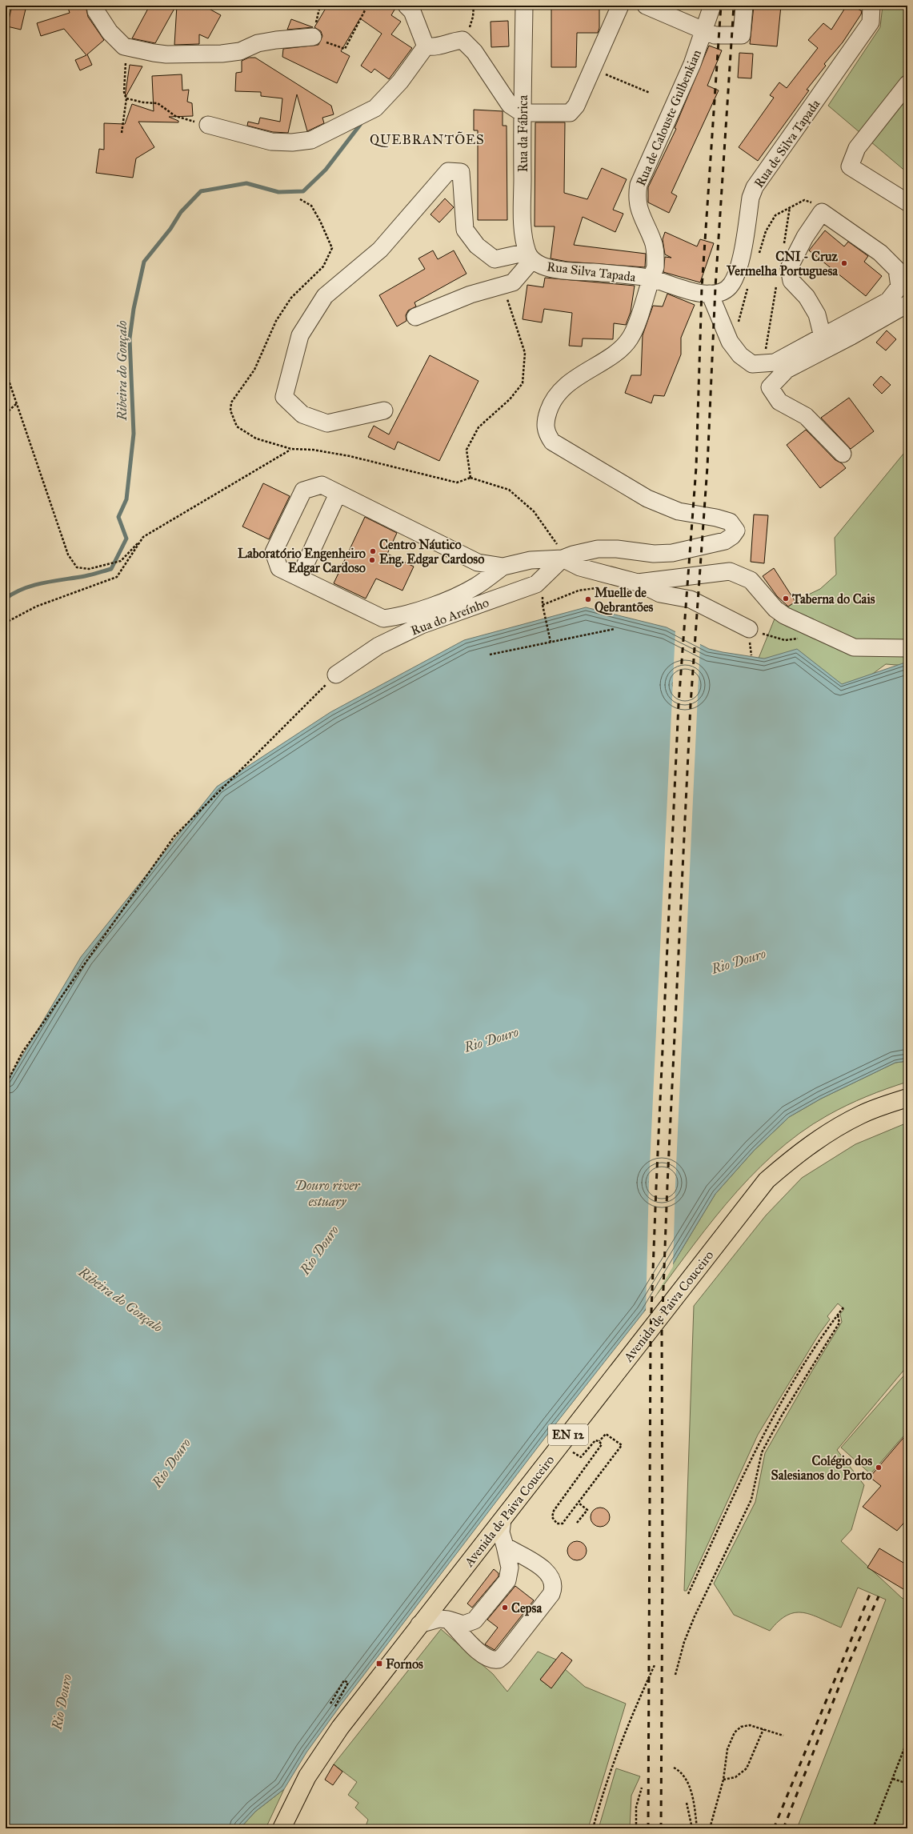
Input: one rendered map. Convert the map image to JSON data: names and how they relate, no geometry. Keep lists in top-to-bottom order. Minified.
{"streets":{"main road":["Avenida de Paiva Couceiro","EN 12"],"street":["Rua de Calouste Gulbenkian","Rua da Fábrica","Rua de Silva Tapada","Rua Silva Tapada","Rua do Areínho"]},"crossings":[["Rua de Calouste Gulbenkian","Rua de Silva Tapada"],["Rua de Calouste Gulbenkian","Rua Silva Tapada"],["Rua de Calouste Gulbenkian","Rua do Areínho"],["Rua da Fábrica","Rua Silva Tapada"],["Rua de Silva Tapada","Rua Silva Tapada"]],"districts":["QUEBRANTÕES"],"water":["Ribeira do Gonçalo","Rio Douro","Douro river estuary"],"places":{"other":["CNI - Cruz Vermelha Portuguesa","Centro Náutico Eng. Edgar Cardoso","Laboratório Engenheiro Edgar Cardoso","Taberna do Cais","Muelle de Qebrantões","Colégio dos Salesianos do Porto","Cepsa"],"transit":["Fornos"]}}
